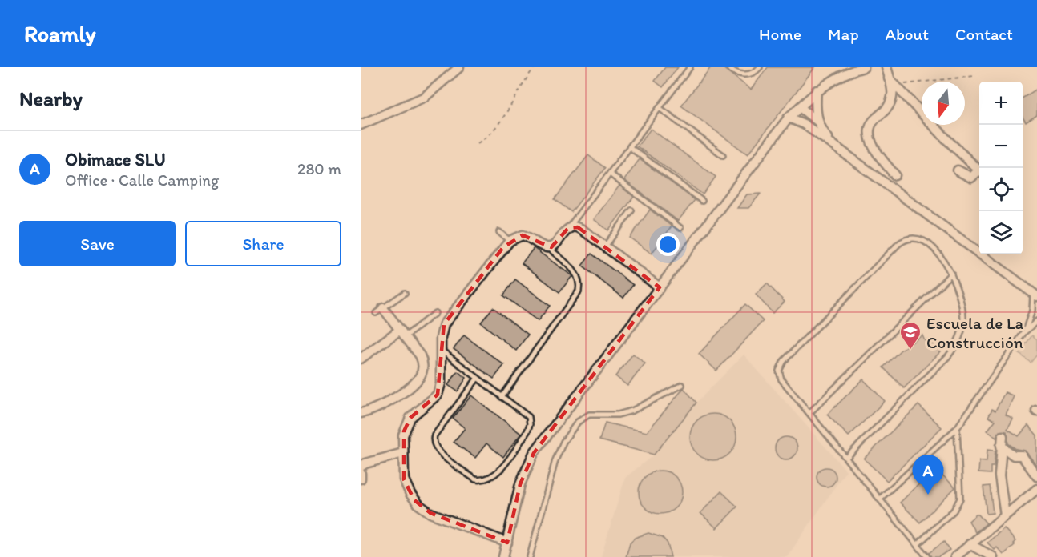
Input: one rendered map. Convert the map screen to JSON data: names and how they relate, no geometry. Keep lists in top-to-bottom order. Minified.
{"places":{"school or university":["Escuela de La Construcción"]},"north":"bottom","page":{"header":"Roamly","nav":["Home","Map","About","Contact"],"heading":"Nearby","map_buttons":["+","−"],"list":[{"mark":"A","name":"Obimace SLU","note":"Office · Calle Camping","value":"280 m"}],"buttons":["Save","Share"],"pins":"A"}}
